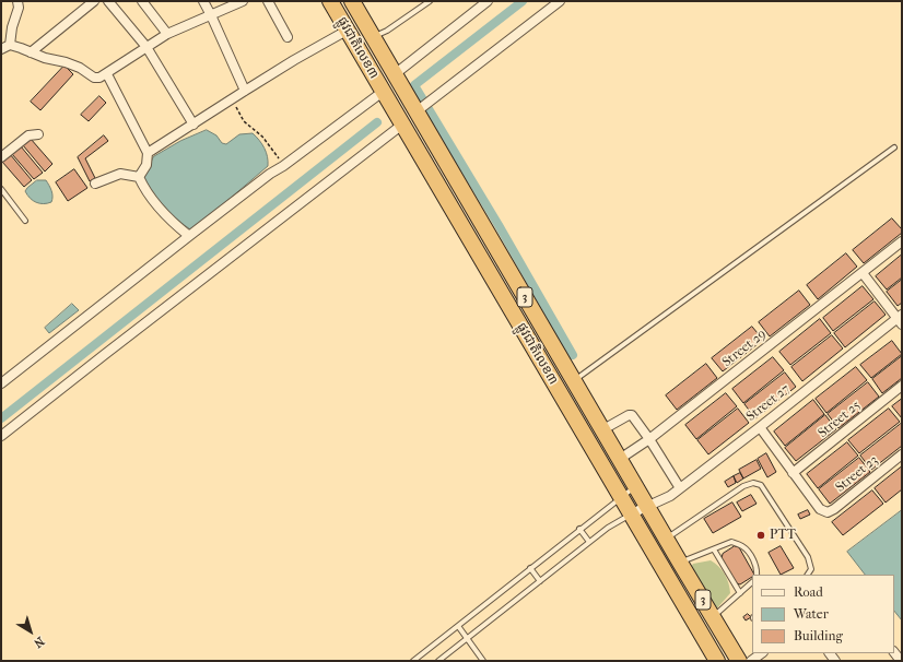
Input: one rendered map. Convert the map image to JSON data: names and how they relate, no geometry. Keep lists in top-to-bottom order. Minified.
{"streets":{"highway":["ផ្លូវជាតិលេខ៣","3"],"street":["Street 29","Street 27","Street 25","Street 23"]},"crossings":[["ផ្លូវជាតិលេខ៣","Street 29"],["ផ្លូវជាតិលេខ៣","Street 27"],["Street 25","Street 23"]],"places":["PTT"],"legend":["Road","Water","Building"],"north":"bottom right"}
